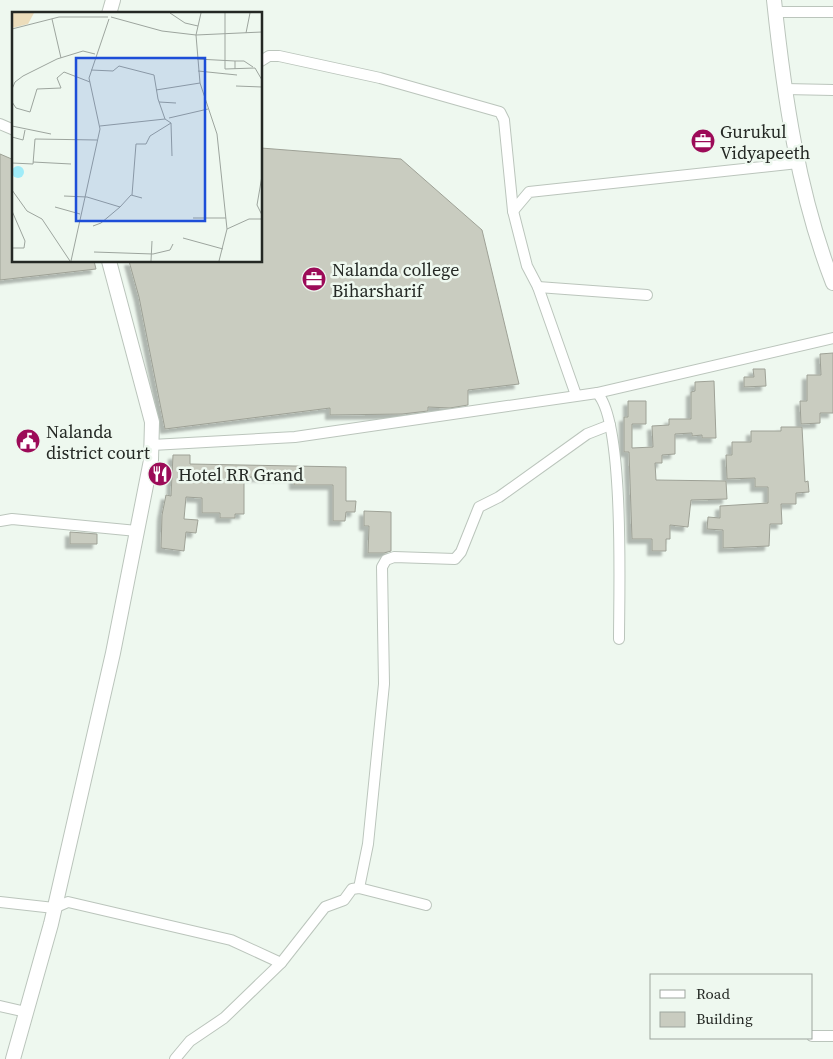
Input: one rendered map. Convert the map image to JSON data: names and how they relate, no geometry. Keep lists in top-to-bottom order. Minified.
{"places":{"office":["Gurukul Vidyapeeth","Nalanda college Biharsharif"],"public building":["Nalanda district court"],"restaurant":["Hotel RR Grand"]},"legend":["Road","Building"]}
